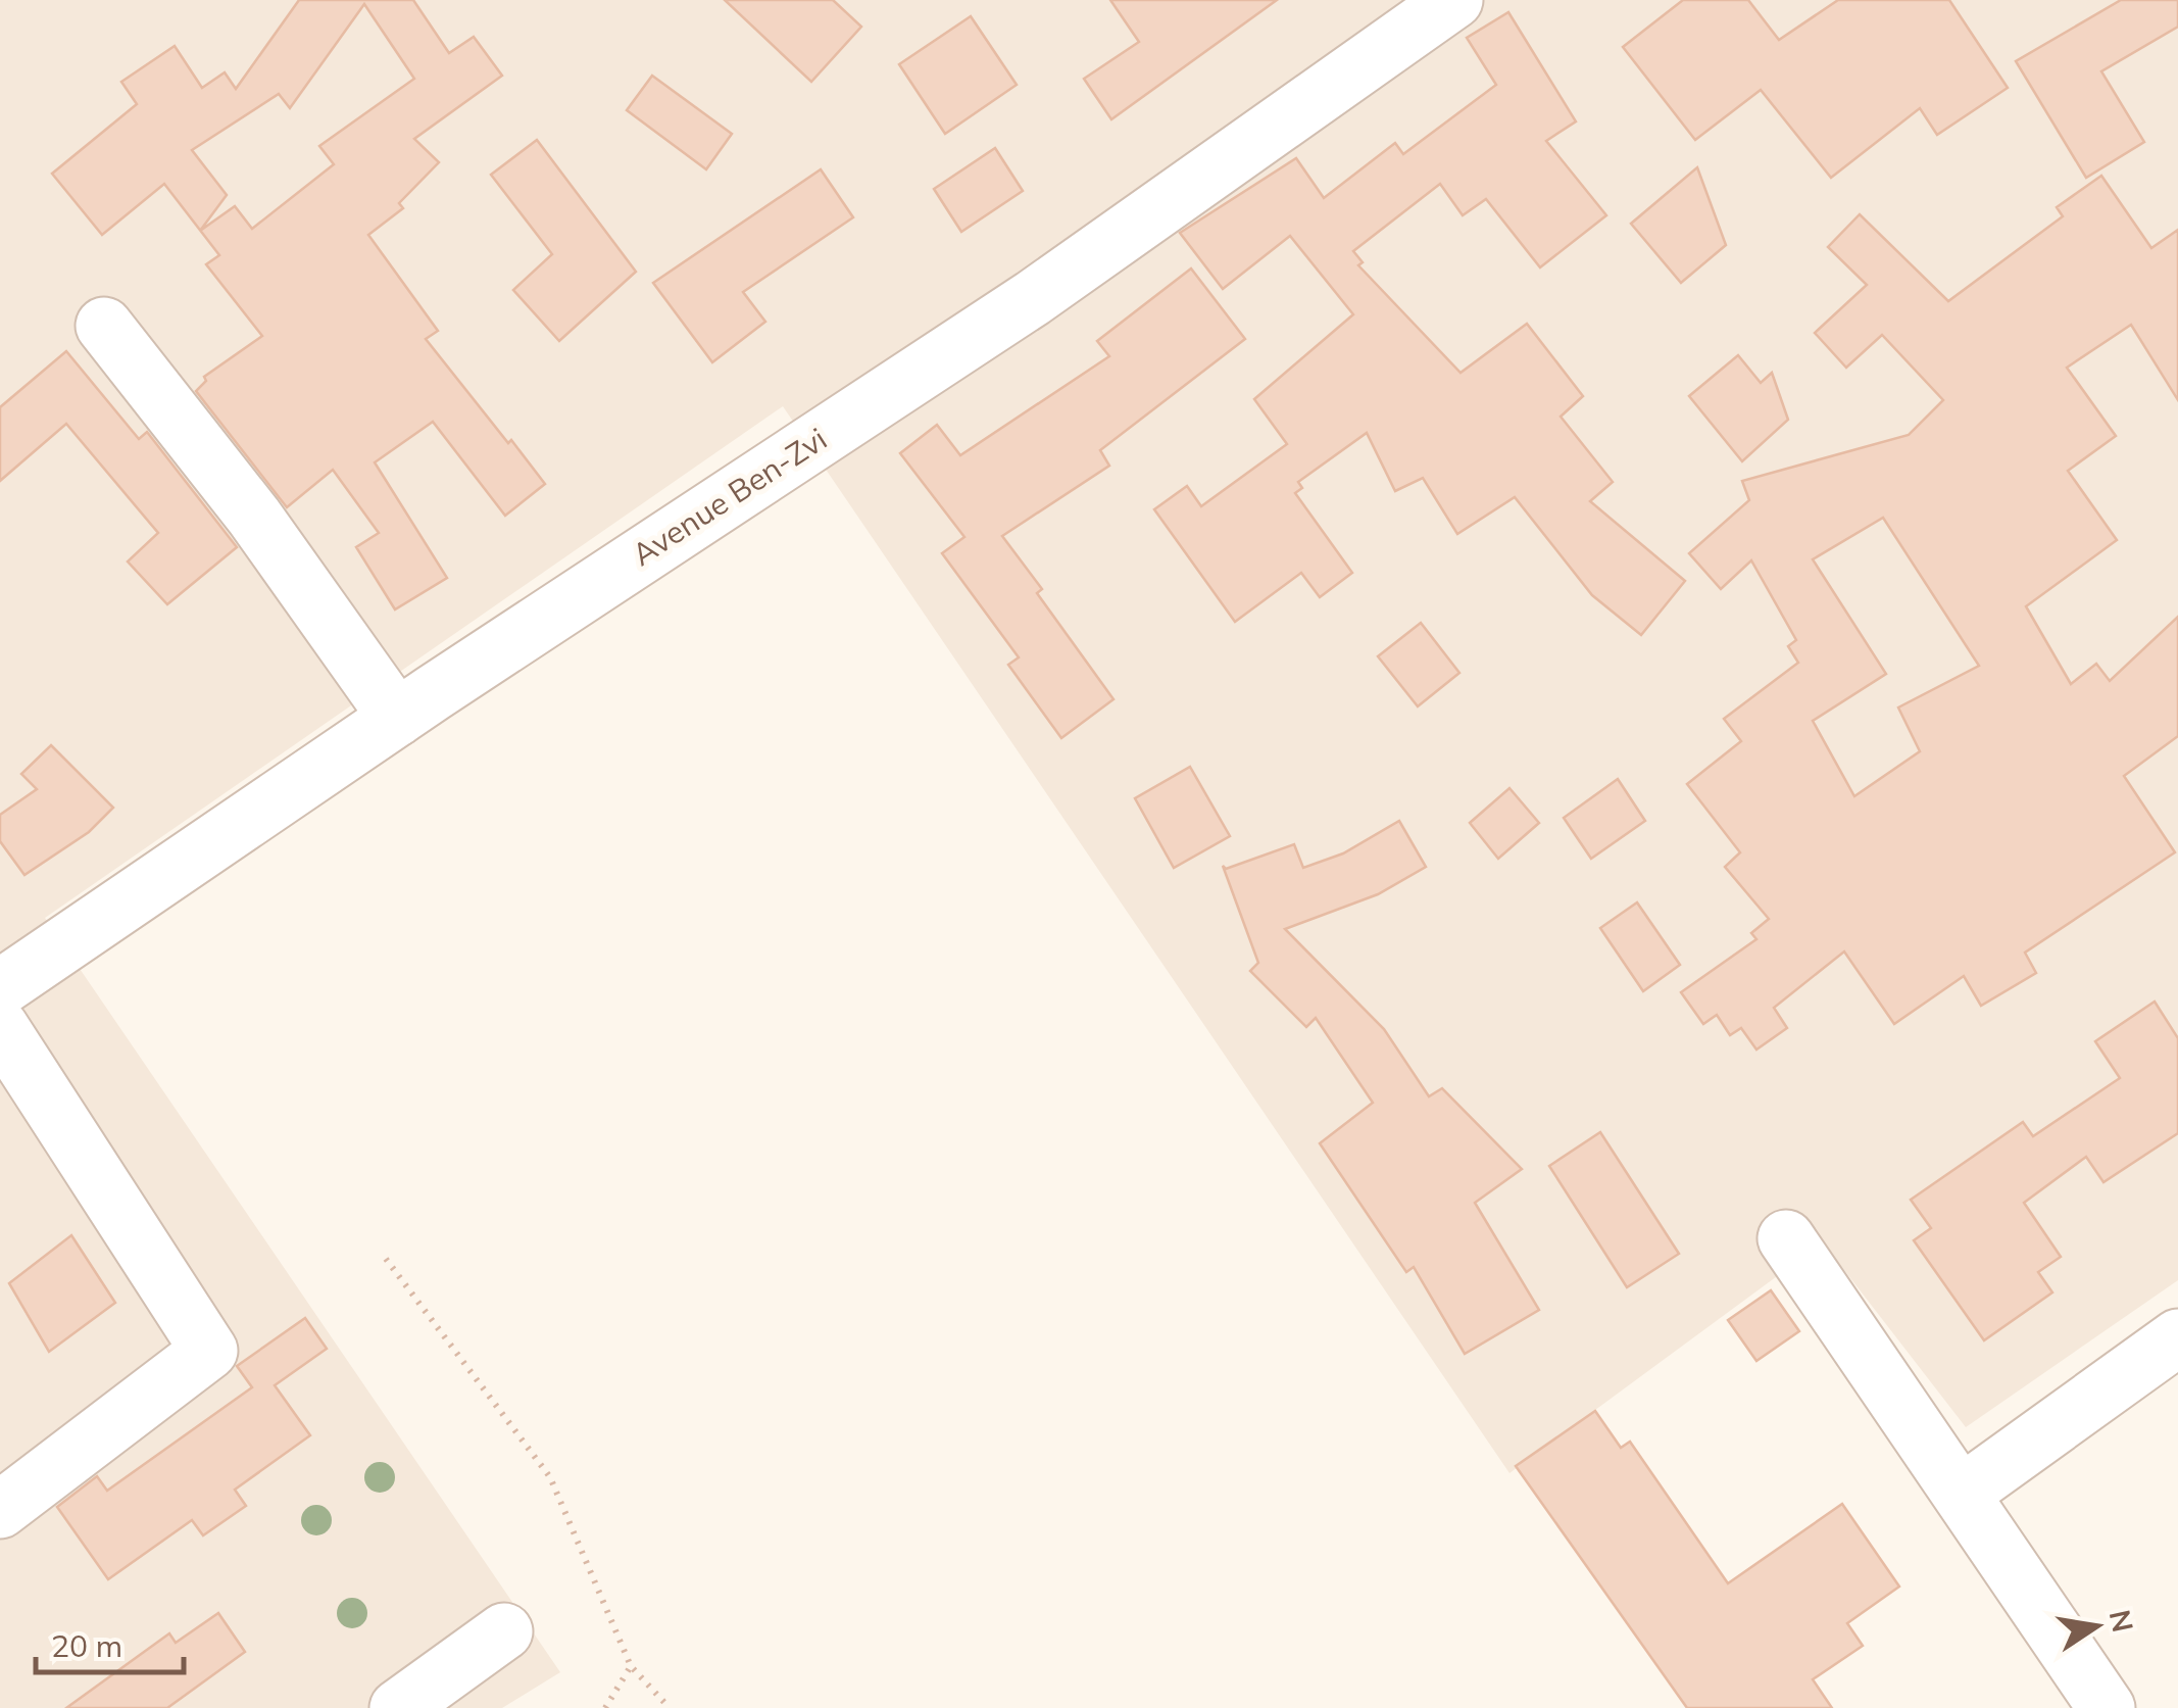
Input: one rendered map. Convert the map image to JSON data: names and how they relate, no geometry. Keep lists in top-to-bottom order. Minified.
{"streets":{"street":["Avenue Ben-Zvi"]},"scale_bar":"20 m","north":"right"}
